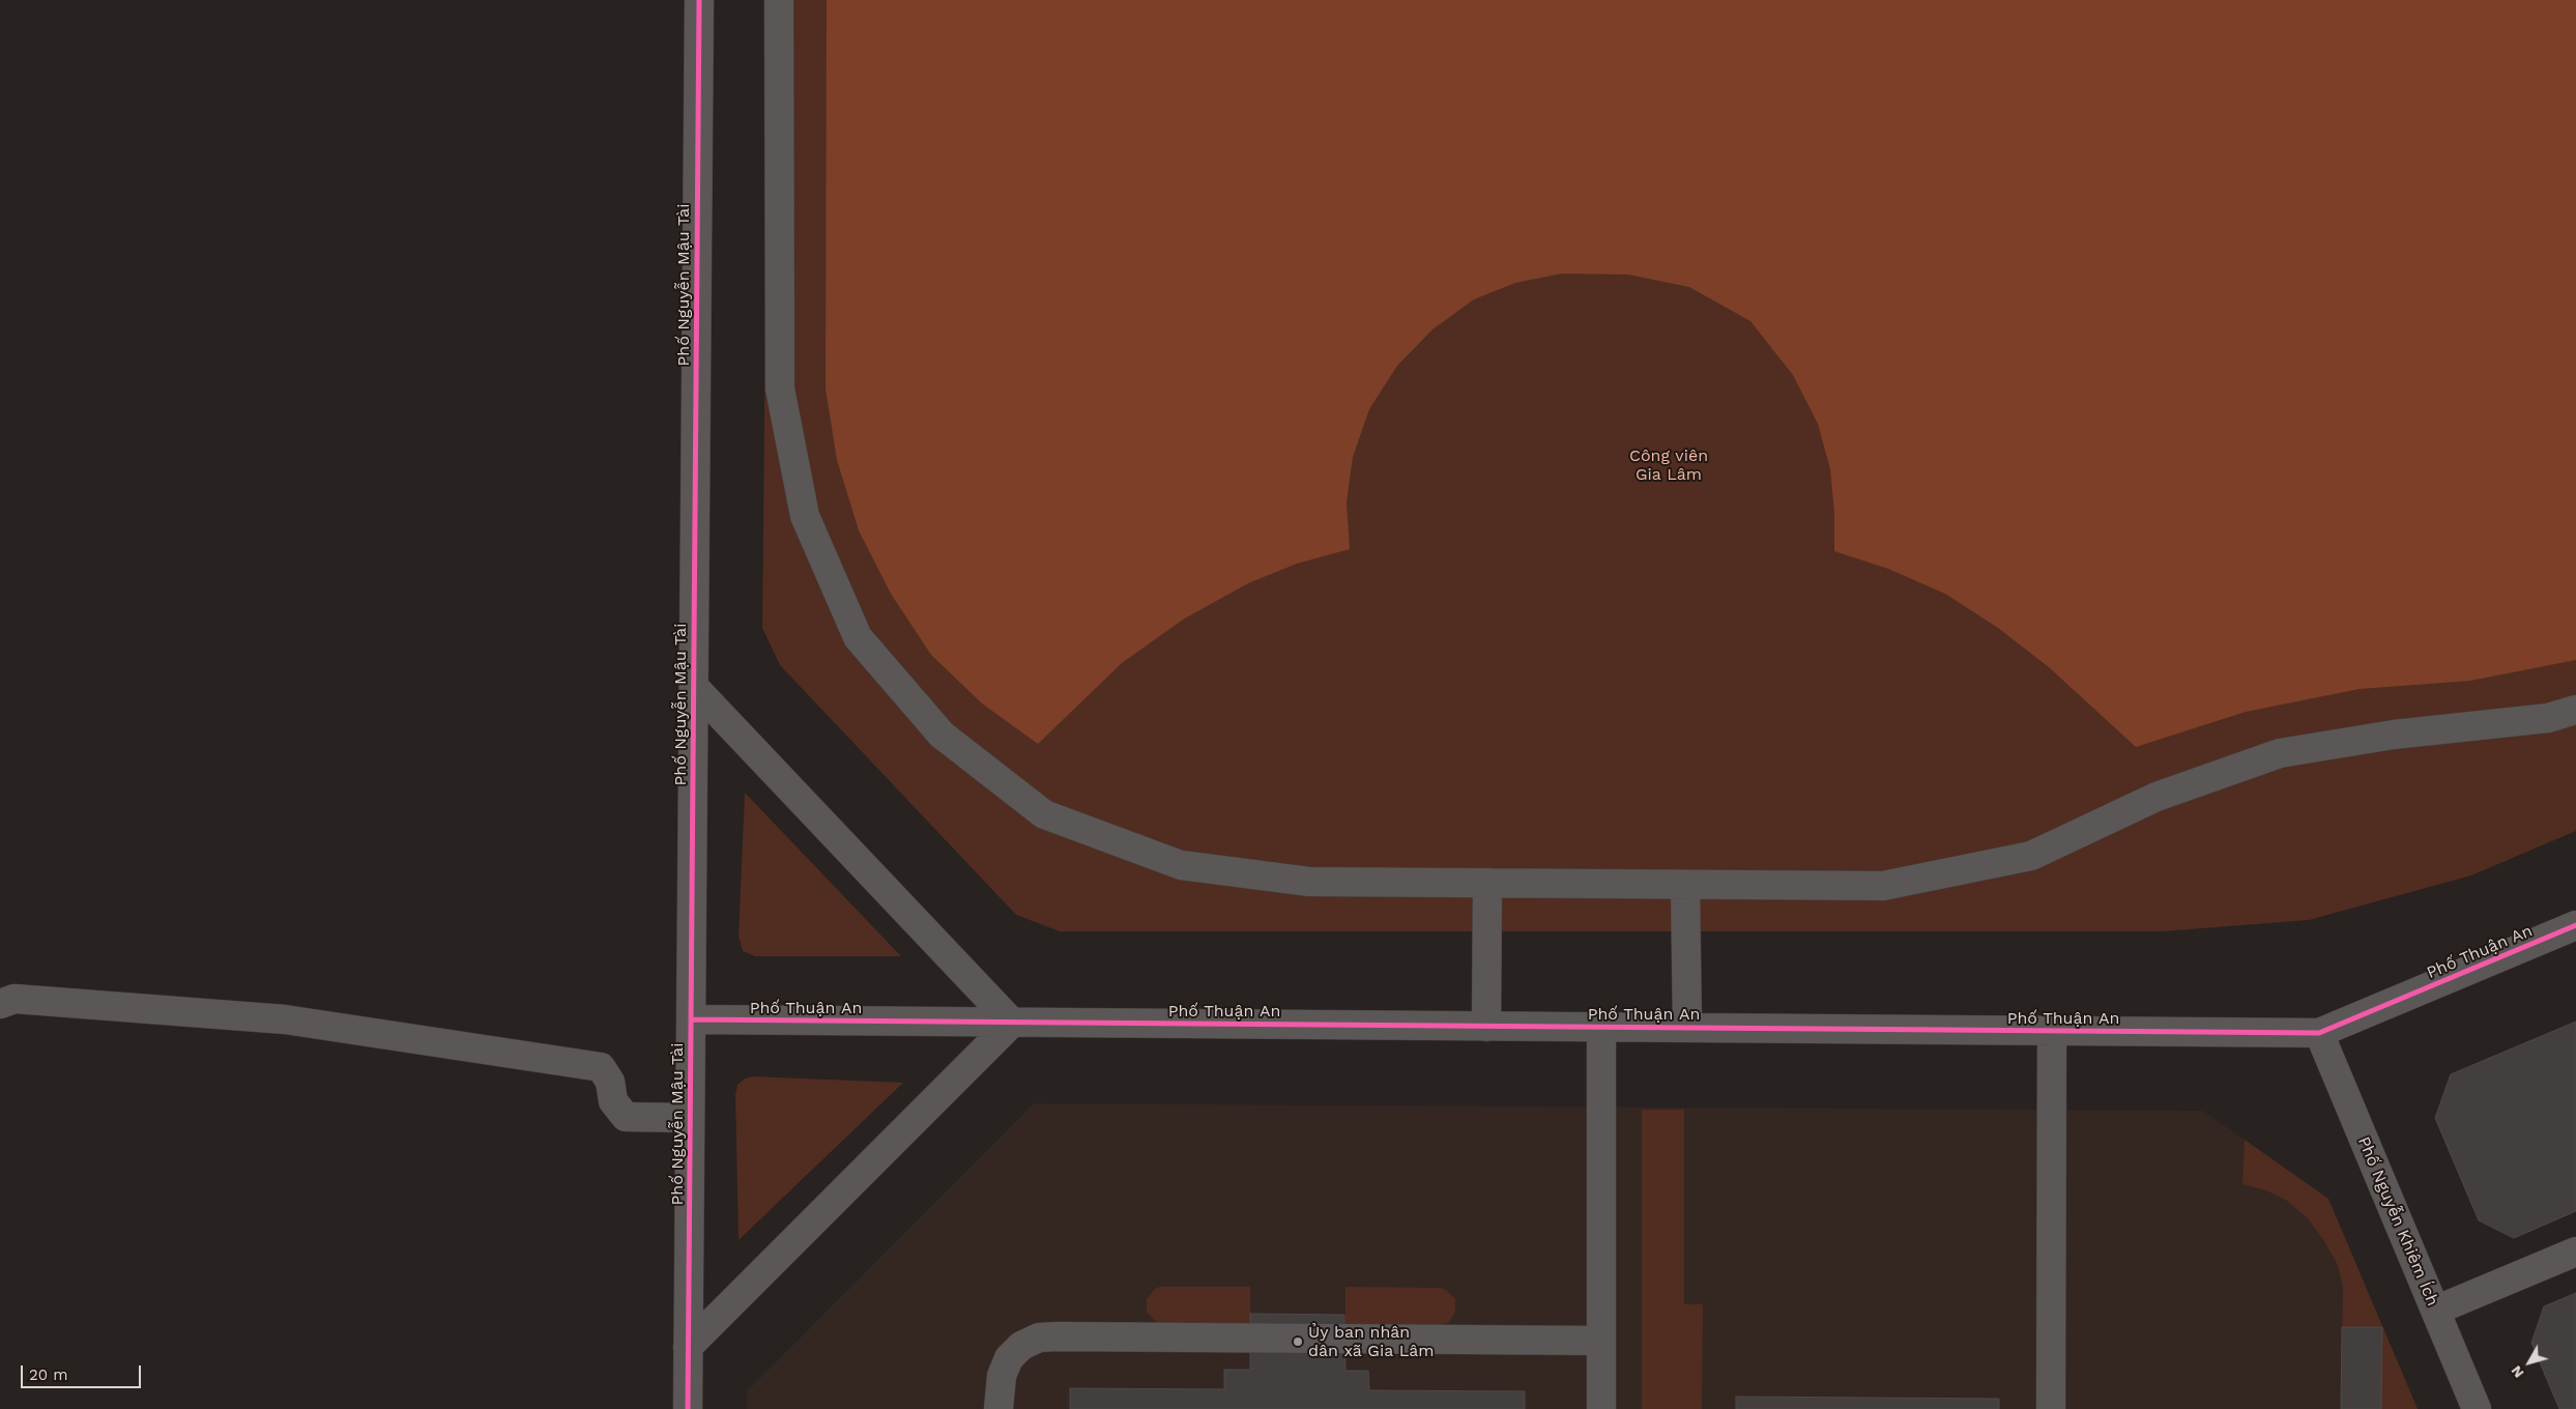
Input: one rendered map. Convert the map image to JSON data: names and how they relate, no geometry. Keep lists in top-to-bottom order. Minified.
{"streets":{"street":["Phố Nguyễn Mậu Tài","Phố Thuận An","Phố Nguyễn Khiêm Ích"]},"crossings":[["Phố Nguyễn Mậu Tài","Phố Thuận An"],["Phố Thuận An","Phố Nguyễn Khiêm Ích"]],"parks":["Công viên Gia Lâm"],"places":["Ủy ban nhân dân xã Gia Lâm"],"scale_bar":"20 m","north":"bottom left"}
